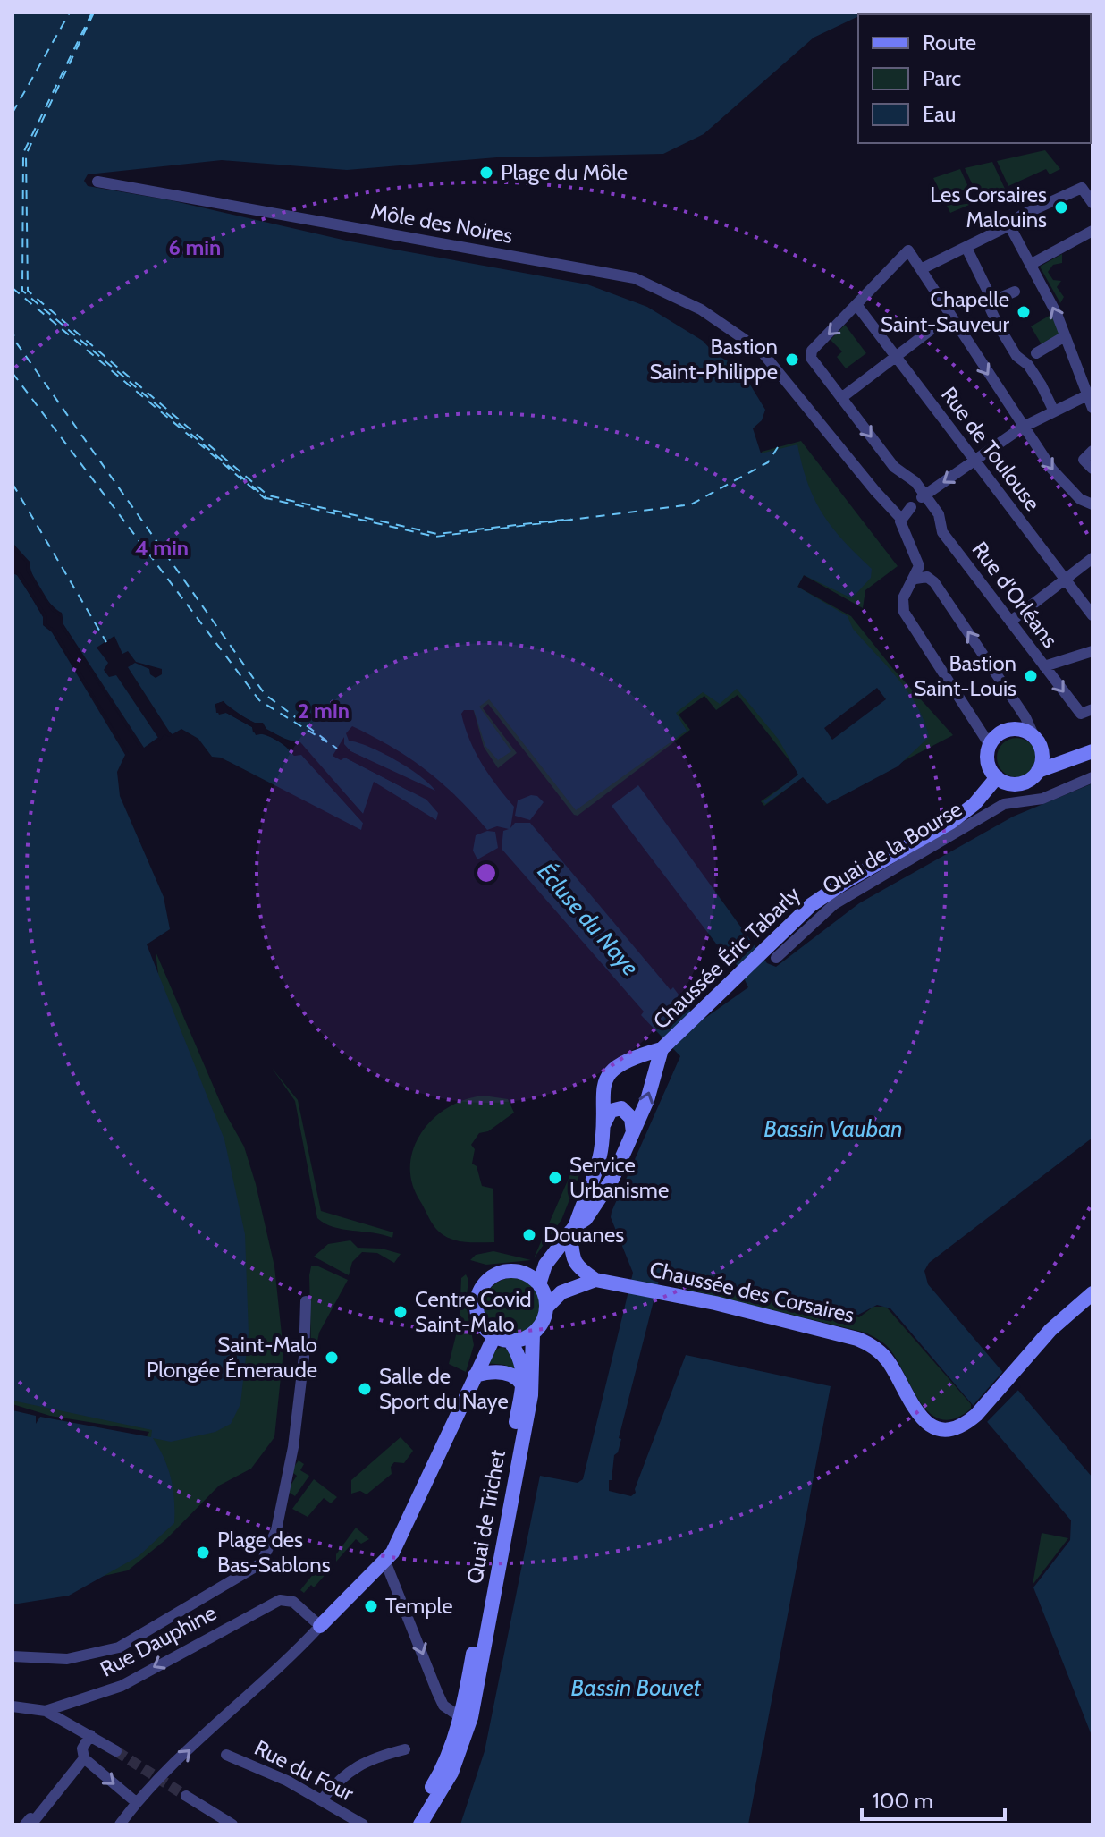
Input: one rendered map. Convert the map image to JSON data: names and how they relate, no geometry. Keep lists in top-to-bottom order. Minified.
{"streets":{"main road":["Chaussée Éric Tabarly","Chaussée des Corsaires","Quai de Trichet"],"street":["Môle des Noires","Rue de Toulouse","Rue d'Orléans","Quai de la Bourse","Rue Dauphine","Rue du Four"]},"crossings":[["Quai de la Bourse","Chaussée Éric Tabarly"],["Chaussée Éric Tabarly","Quai de Trichet"]],"one_way":["Rue Dauphine"],"water":["Écluse du Naye","Bassin Vauban","Bassin Bouvet"],"places":["Plage du Môle","Les Corsaires Malouins","Chapelle Saint-Sauveur","Bastion Saint-Philippe","Bastion Saint-Louis","Service Urbanisme","Douanes","Centre Covid Saint-Malo","Saint-Malo Plongée Émeraude","Salle de Sport du Naye","Plage des Bas-Sablons","Temple"],"legend":["Route","Parc","Eau"],"scale_bar":"100 m","rings":["6 min","4 min","2 min"]}
